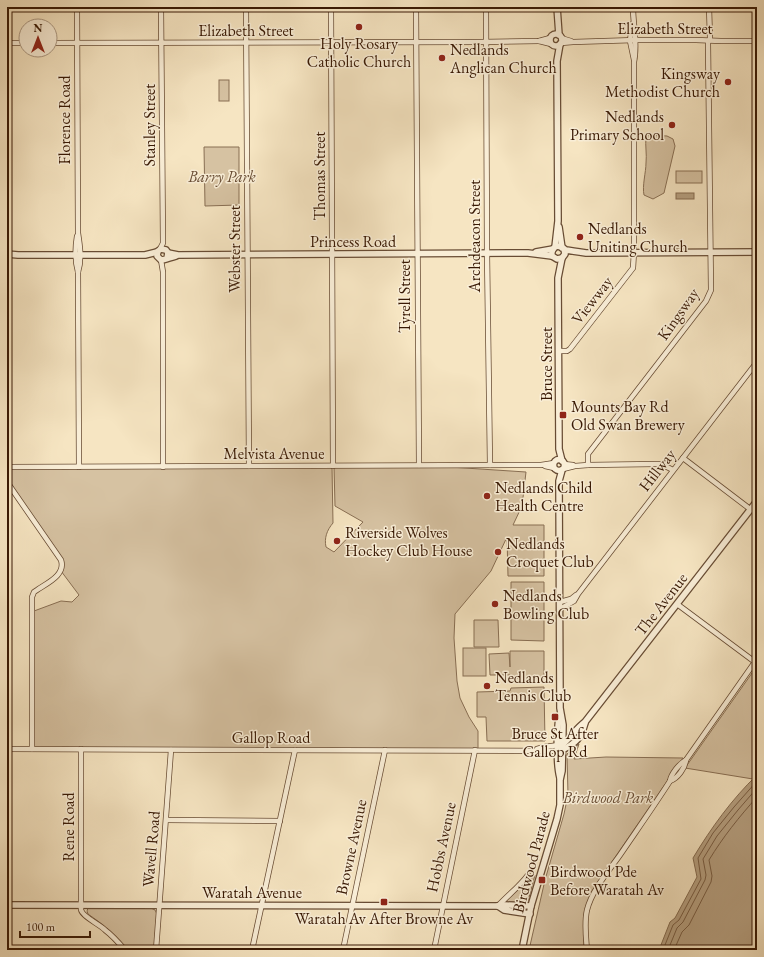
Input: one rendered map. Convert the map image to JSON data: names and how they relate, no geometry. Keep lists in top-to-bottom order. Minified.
{"streets":{"street":["Elizabeth Street","Florence Road","Stanley Street","Thomas Street","Archdeacon Street","Princess Road","Webster Street","Tyrell Street","Viewway","Kingsway","Bruce Street","Melvista Avenue","Hillway","The Avenue","Gallop Road","Rene Road","Browne Avenue","Hobbs Avenue","Wavell Road","Birdwood Parade","Waratah Avenue"]},"crossings":[["Elizabeth Street","Florence Road"],["Elizabeth Street","Stanley Street"],["Elizabeth Street","Thomas Street"],["Elizabeth Street","Archdeacon Street"],["Elizabeth Street","Webster Street"],["Elizabeth Street","Tyrell Street"],["Elizabeth Street","Viewway"],["Elizabeth Street","Kingsway"],["Florence Road","Princess Road"],["Florence Road","Melvista Avenue"],["Stanley Street","Princess Road"],["Stanley Street","Melvista Avenue"],["Thomas Street","Princess Road"],["Thomas Street","Melvista Avenue"],["Archdeacon Street","Princess Road"],["Archdeacon Street","Melvista Avenue"],["Princess Road","Webster Street"],["Princess Road","Tyrell Street"],["Princess Road","Bruce Street"],["Webster Street","Melvista Avenue"],["Tyrell Street","Melvista Avenue"],["Viewway","Bruce Street"],["Kingsway","Melvista Avenue"],["Bruce Street","Melvista Avenue"],["Bruce Street","Hillway"],["Bruce Street","The Avenue"],["Bruce Street","Gallop Road"],["Bruce Street","Birdwood Parade"],["Melvista Avenue","Hillway"],["The Avenue","Gallop Road"],["The Avenue","Birdwood Parade"],["Gallop Road","Rene Road"],["Gallop Road","Browne Avenue"],["Gallop Road","Hobbs Avenue"],["Gallop Road","Wavell Road"],["Gallop Road","Birdwood Parade"],["Rene Road","Waratah Avenue"],["Browne Avenue","Waratah Avenue"],["Hobbs Avenue","Waratah Avenue"],["Wavell Road","Waratah Avenue"],["Birdwood Parade","Waratah Avenue"]],"parks":["Barry Park","Birdwood Park"],"places":{"other":["Holy Rosary Catholic Church","Nedlands Anglican Church","Kingsway Methodist Church","Nedlands Primary School","Nedlands Uniting Church","Nedlands Child Health Centre","Riverside Wolves Hockey Club House","Nedlands Croquet Club","Nedlands Bowling Club","Nedlands Tennis Club"],"transit":["Mounts Bay Rd Old Swan Brewery","Bruce St After Gallop Rd","Birdwood Pde Before Waratah Av","Waratah Av After Browne Av"]},"scale_bar":"100 m","north":"top"}
